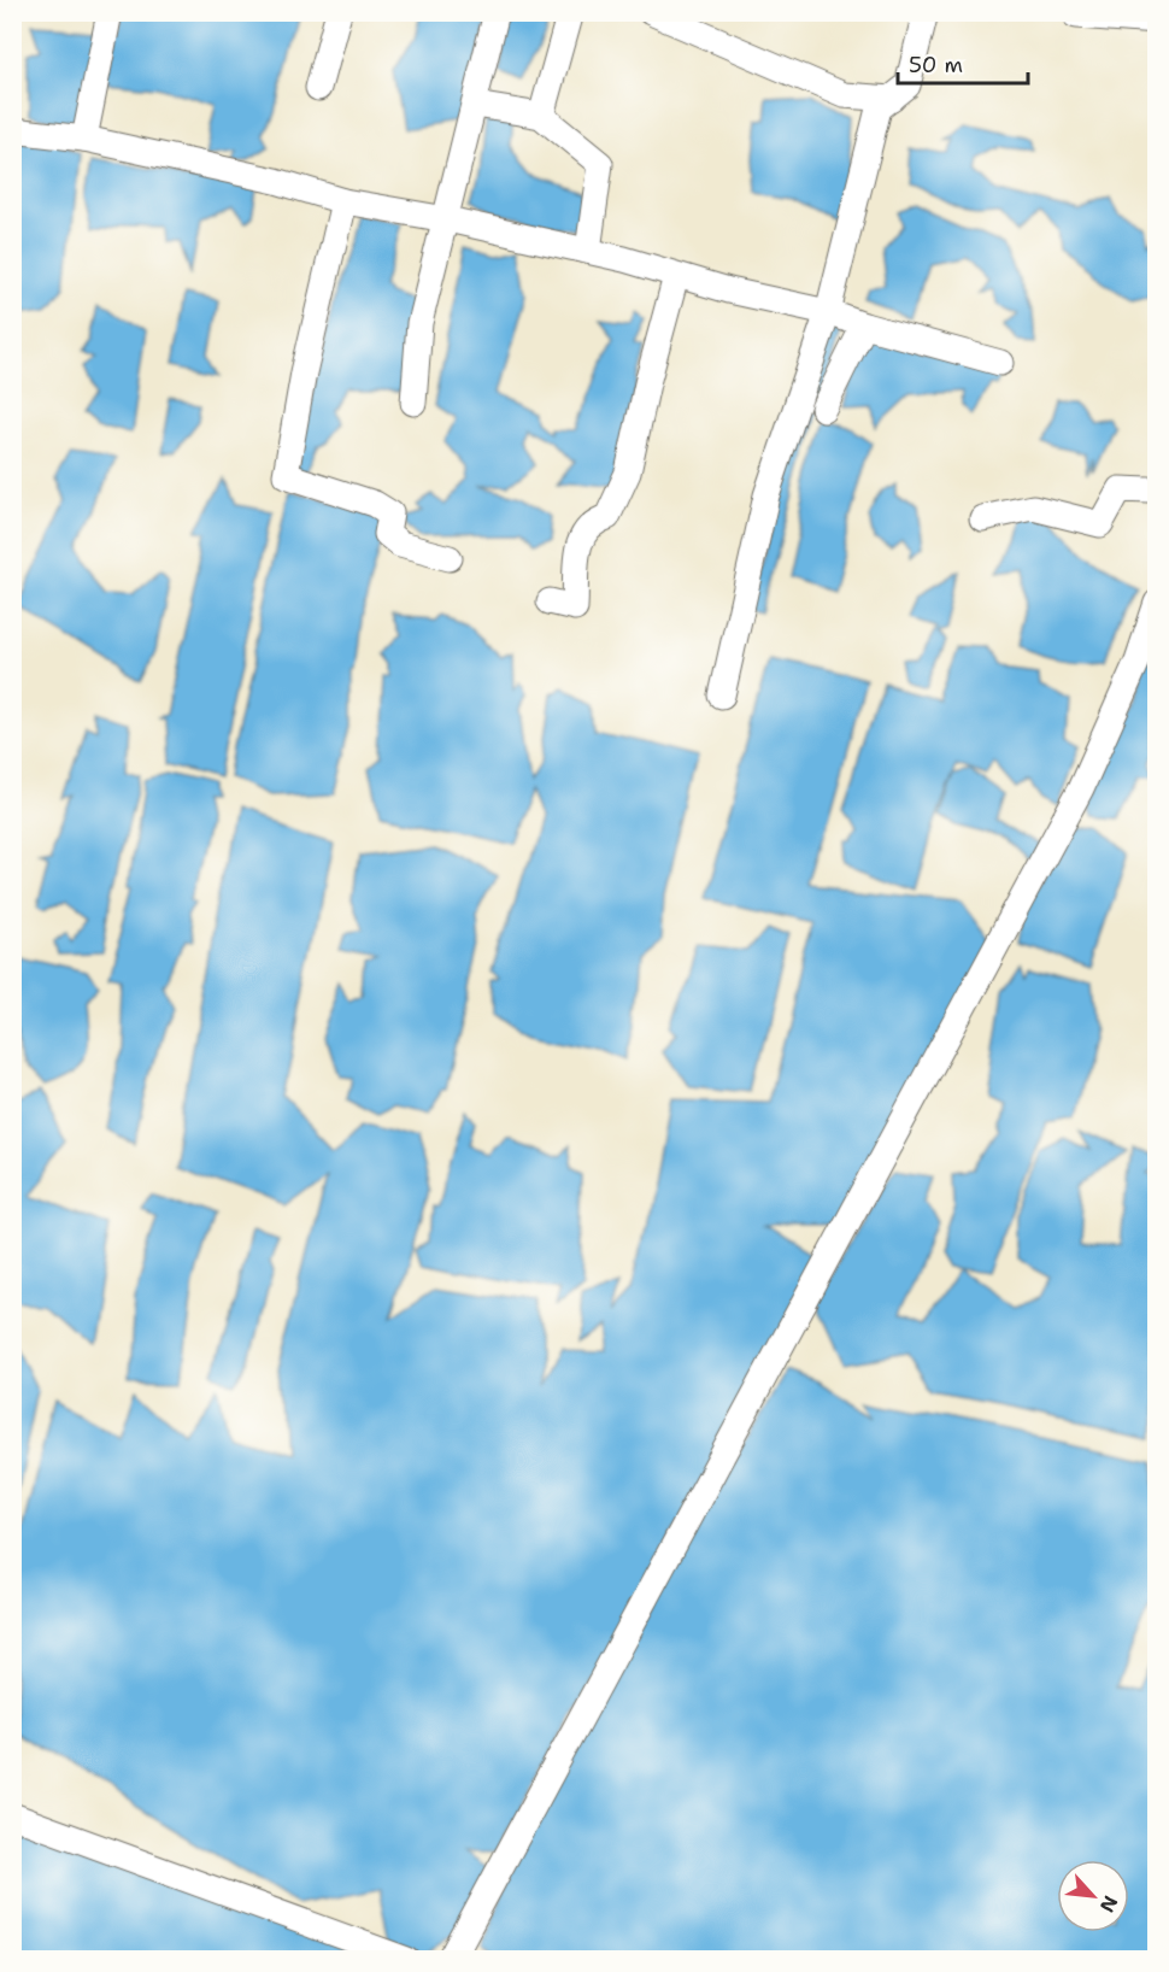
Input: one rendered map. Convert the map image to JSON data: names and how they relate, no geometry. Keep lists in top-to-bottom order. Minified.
{"scale_bar":"50 m","north":"bottom right"}
